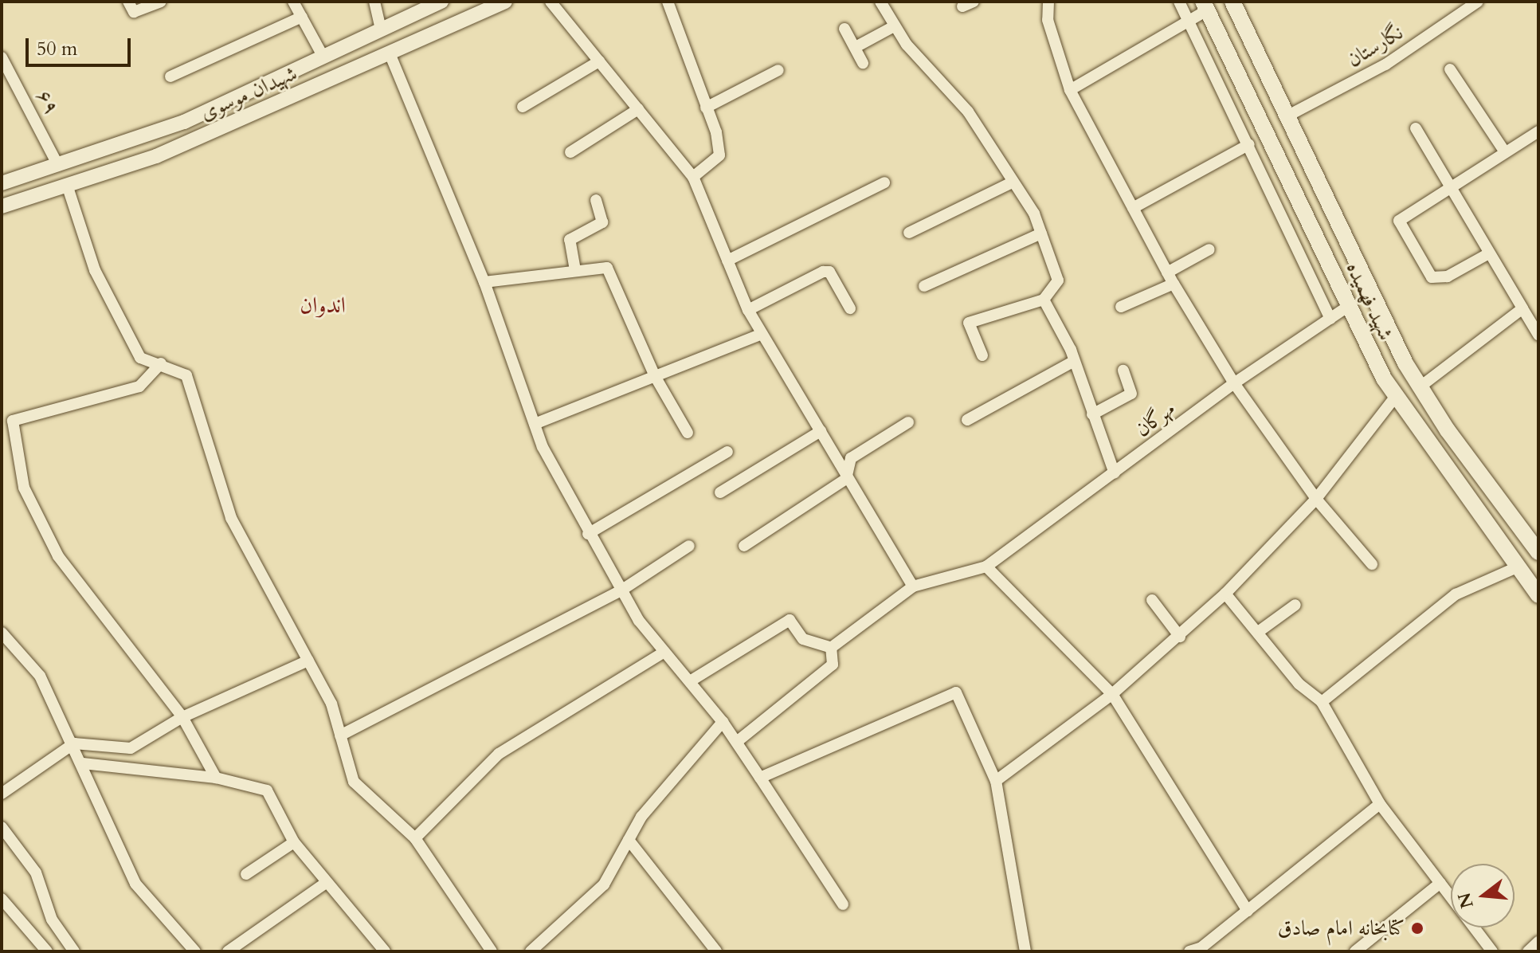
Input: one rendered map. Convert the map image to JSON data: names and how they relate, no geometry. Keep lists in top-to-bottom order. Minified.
{"streets":{"main road":["شهید فهمیده"],"street":["نگارستان","شهیدان موسوی","۶۹","مهرگان"]},"crossings":[["نگارستان","شهید فهمیده"],["شهیدان موسوی","۶۹"],["شهید فهمیده","مهرگان"]],"districts":["اندوان"],"places":["کتابخانه امام صادق"],"scale_bar":"50 m","north":"left"}
